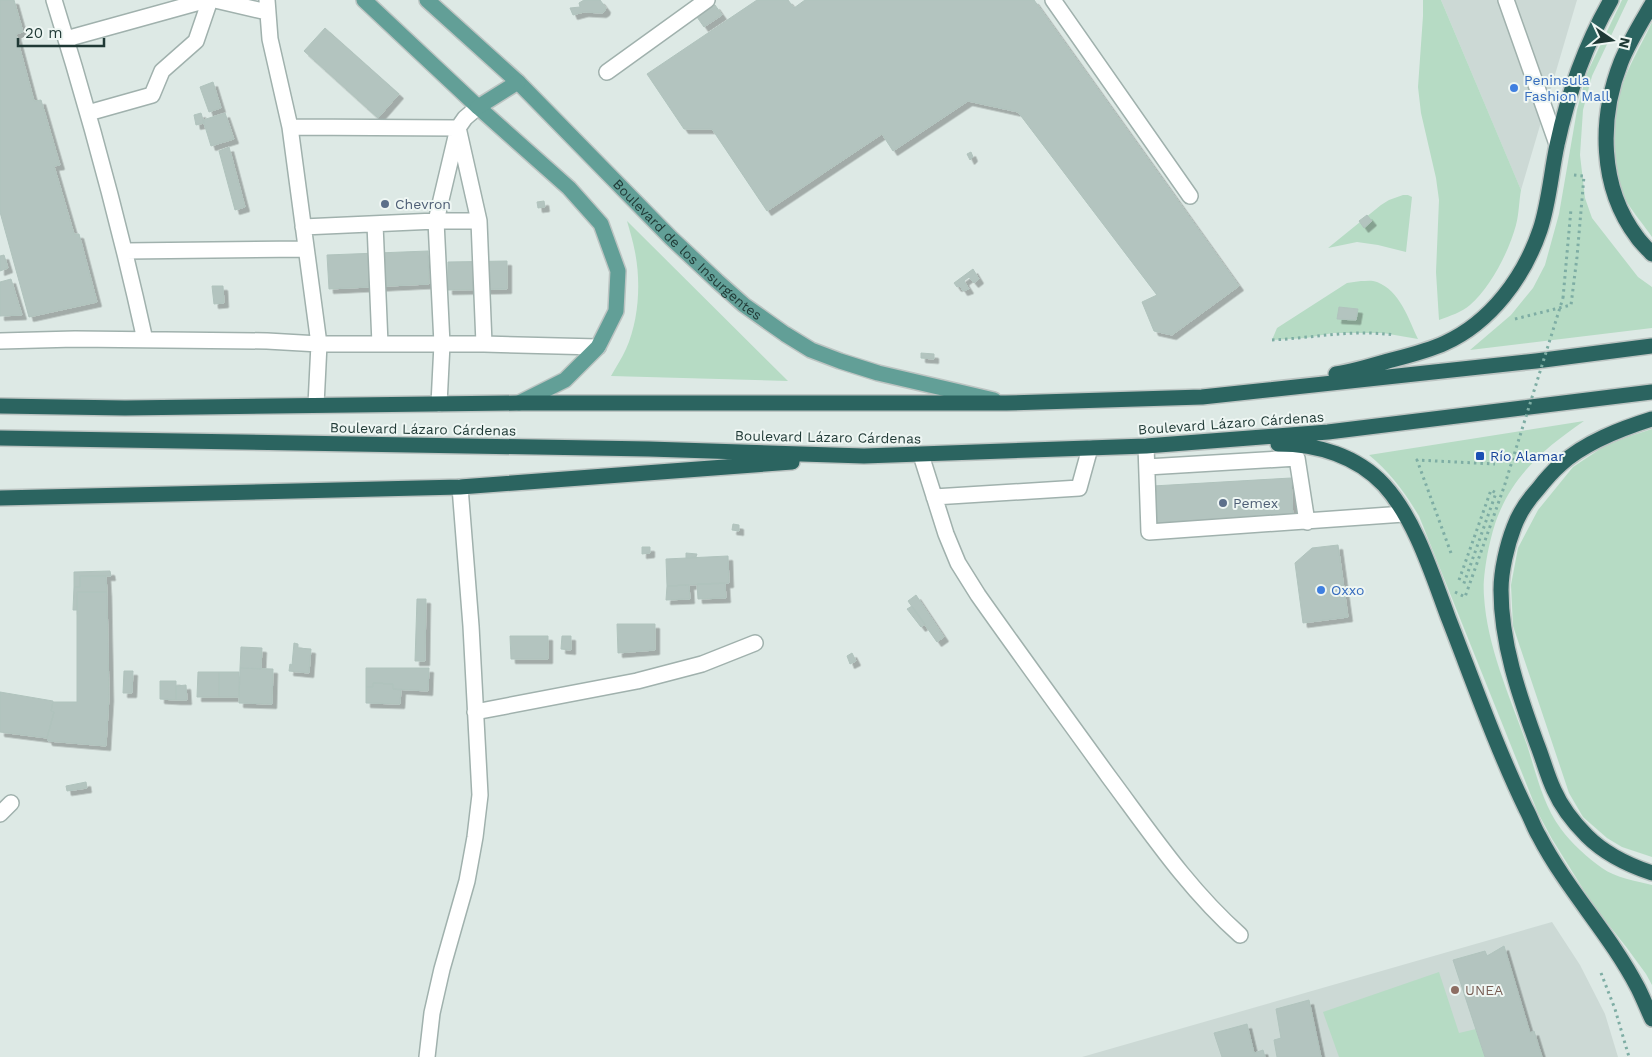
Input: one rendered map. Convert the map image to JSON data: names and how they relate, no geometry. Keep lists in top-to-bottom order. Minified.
{"streets":{"highway":["Boulevard Lázaro Cárdenas"],"main road":["Boulevard de los Insurgentes"]},"crossings":[["Boulevard de los Insurgentes","Boulevard Lázaro Cárdenas"]],"places":{"other":["Peninsula Fashion Mall","Chevron","Pemex","Oxxo","UNEA"],"transit":["Río Alamar"]},"scale_bar":"20 m","north":"right"}
